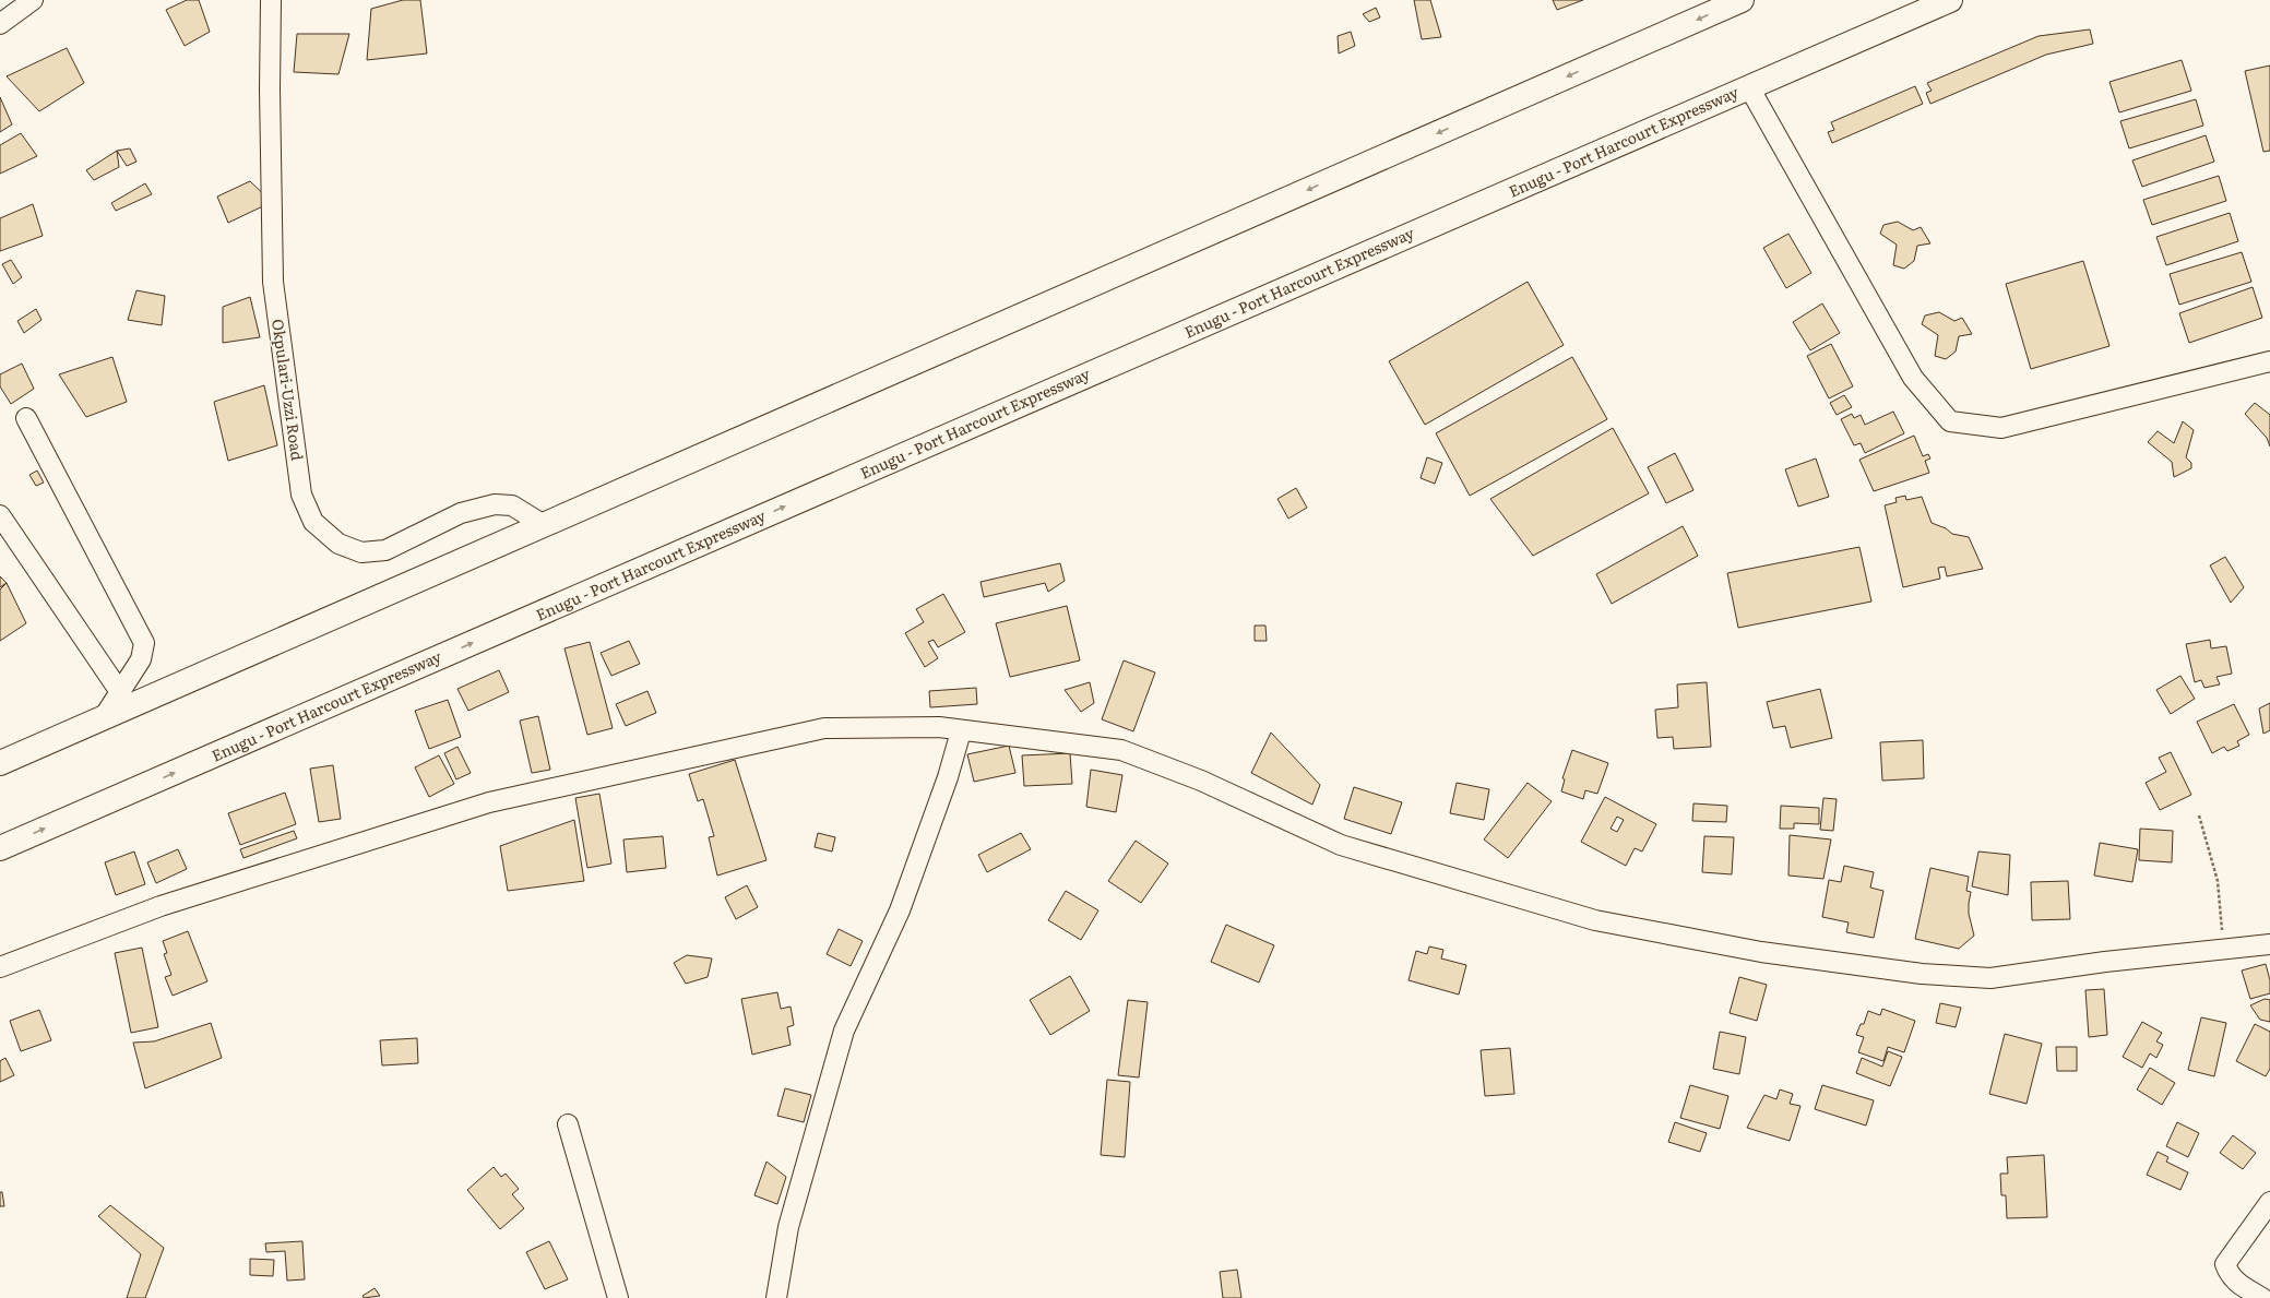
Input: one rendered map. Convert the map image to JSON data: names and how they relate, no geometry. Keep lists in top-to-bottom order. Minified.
{"streets":{"highway":["Enugu - Port Harcourt Expressway"],"street":["Okpulari-Uzzi Road"]}}
